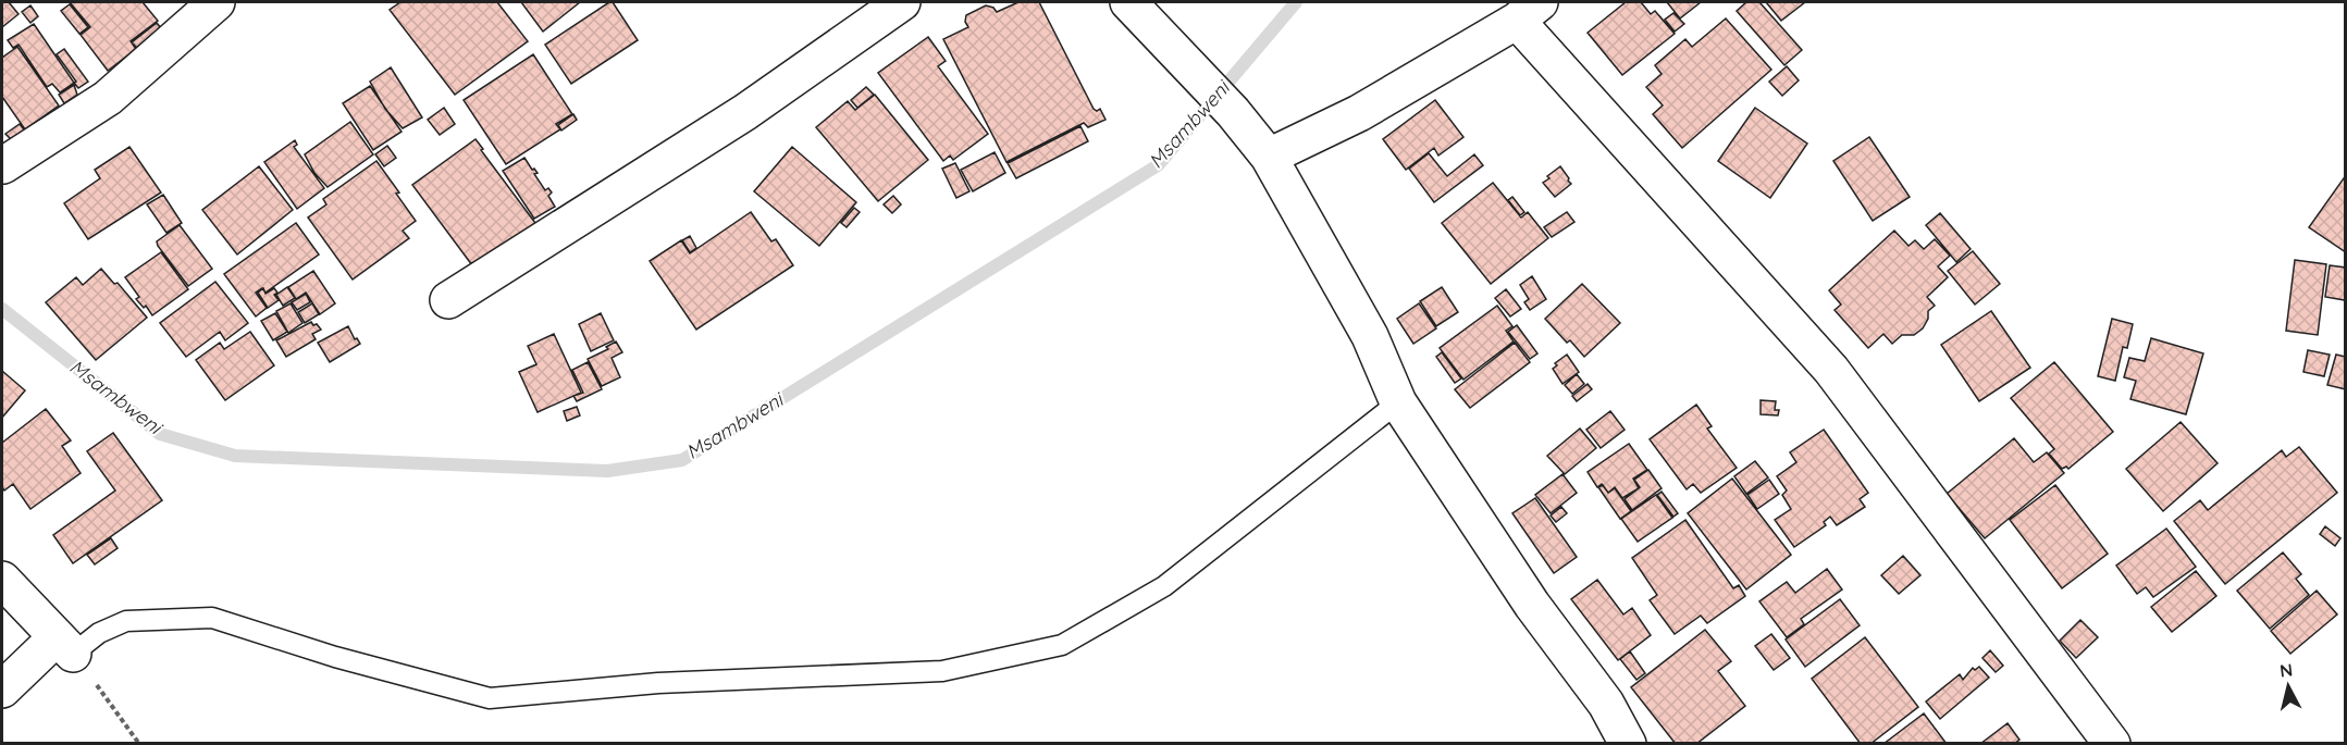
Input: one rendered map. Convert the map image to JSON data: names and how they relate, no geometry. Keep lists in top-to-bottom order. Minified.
{"water":["Msambweni"],"north":"top"}
